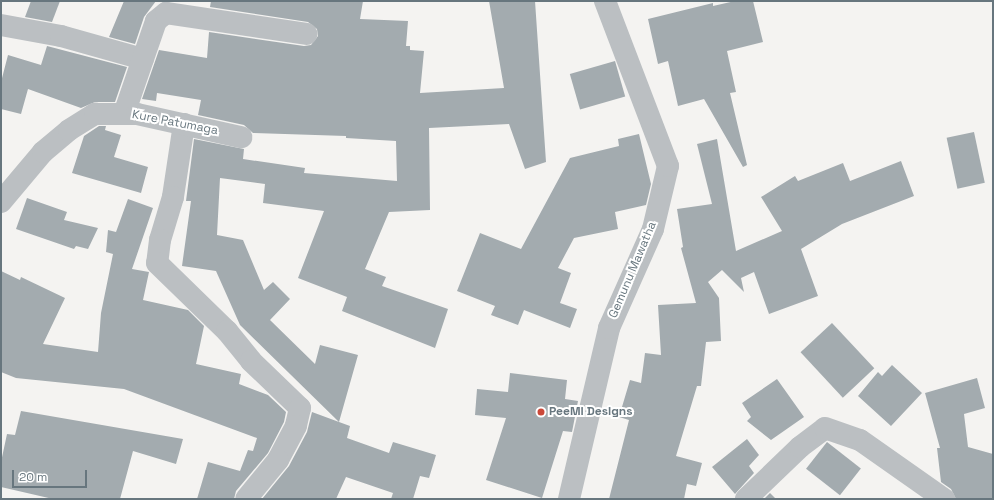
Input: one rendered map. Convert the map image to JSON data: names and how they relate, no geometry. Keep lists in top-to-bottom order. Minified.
{"streets":{"street":["Kure Patumaga","Gemunu Mawatha"]},"places":["PeeMi Designs"],"scale_bar":"20 m"}
